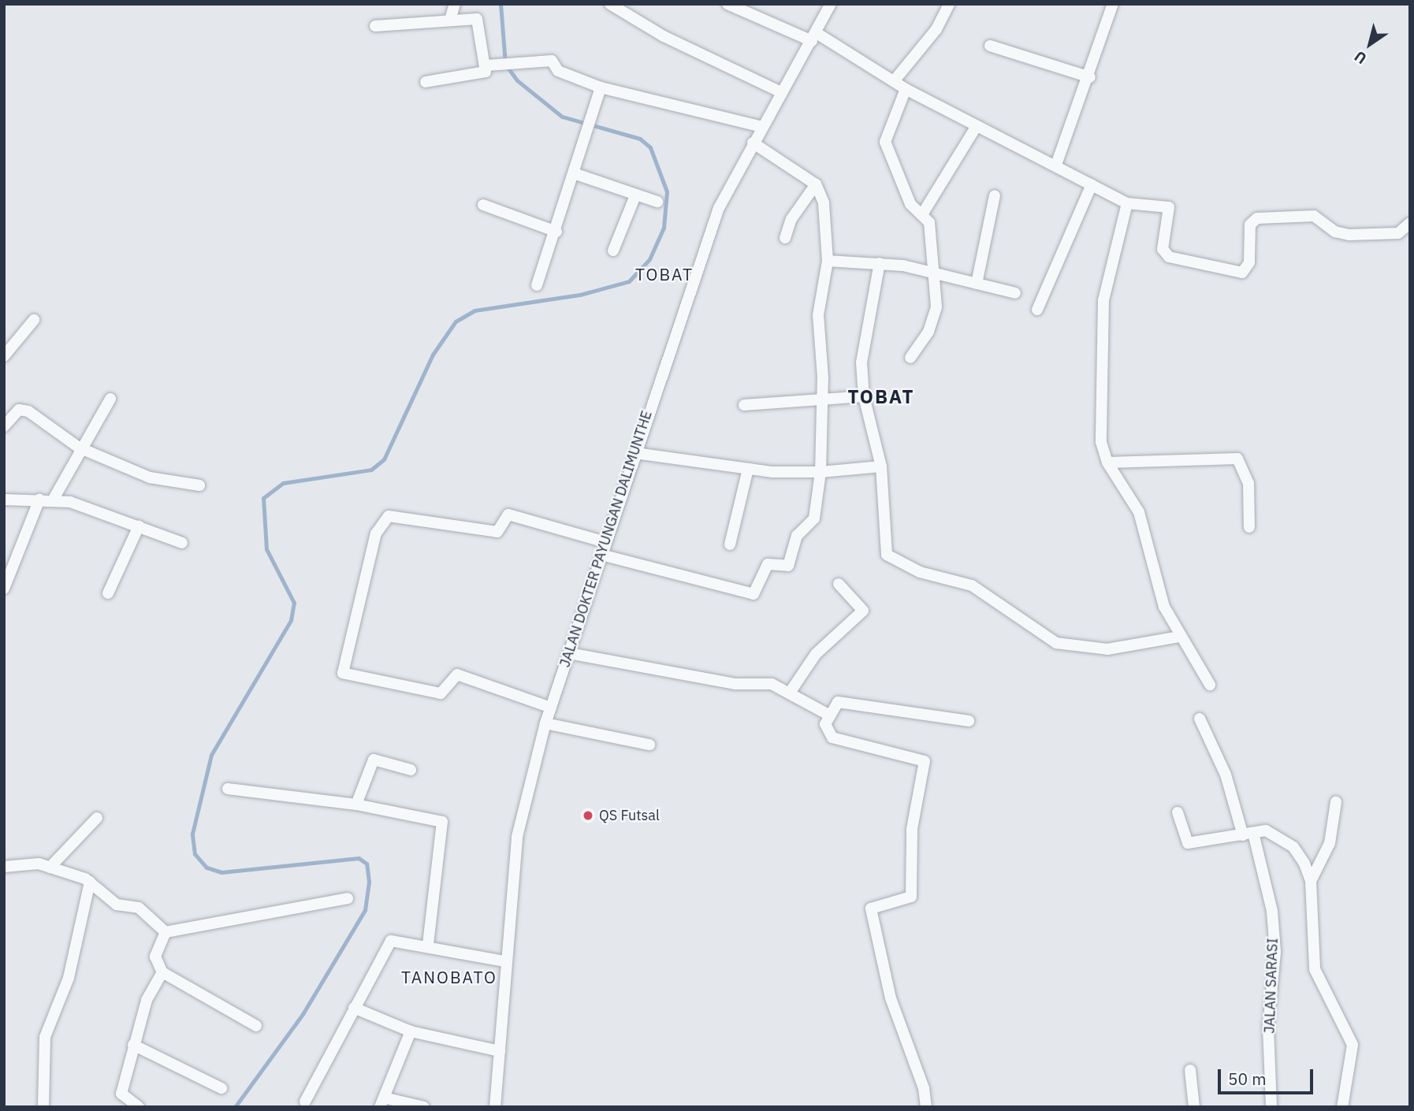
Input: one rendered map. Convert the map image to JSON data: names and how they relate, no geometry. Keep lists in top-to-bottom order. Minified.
{"streets":{"street":["JALAN DOKTER PAYUNGAN DALIMUNTHE","JALAN SARASI"]},"districts":["TOBAT","TOBAT","TANOBATO"],"places":["QS Futsal"],"scale_bar":"50 m","north":"bottom left"}
